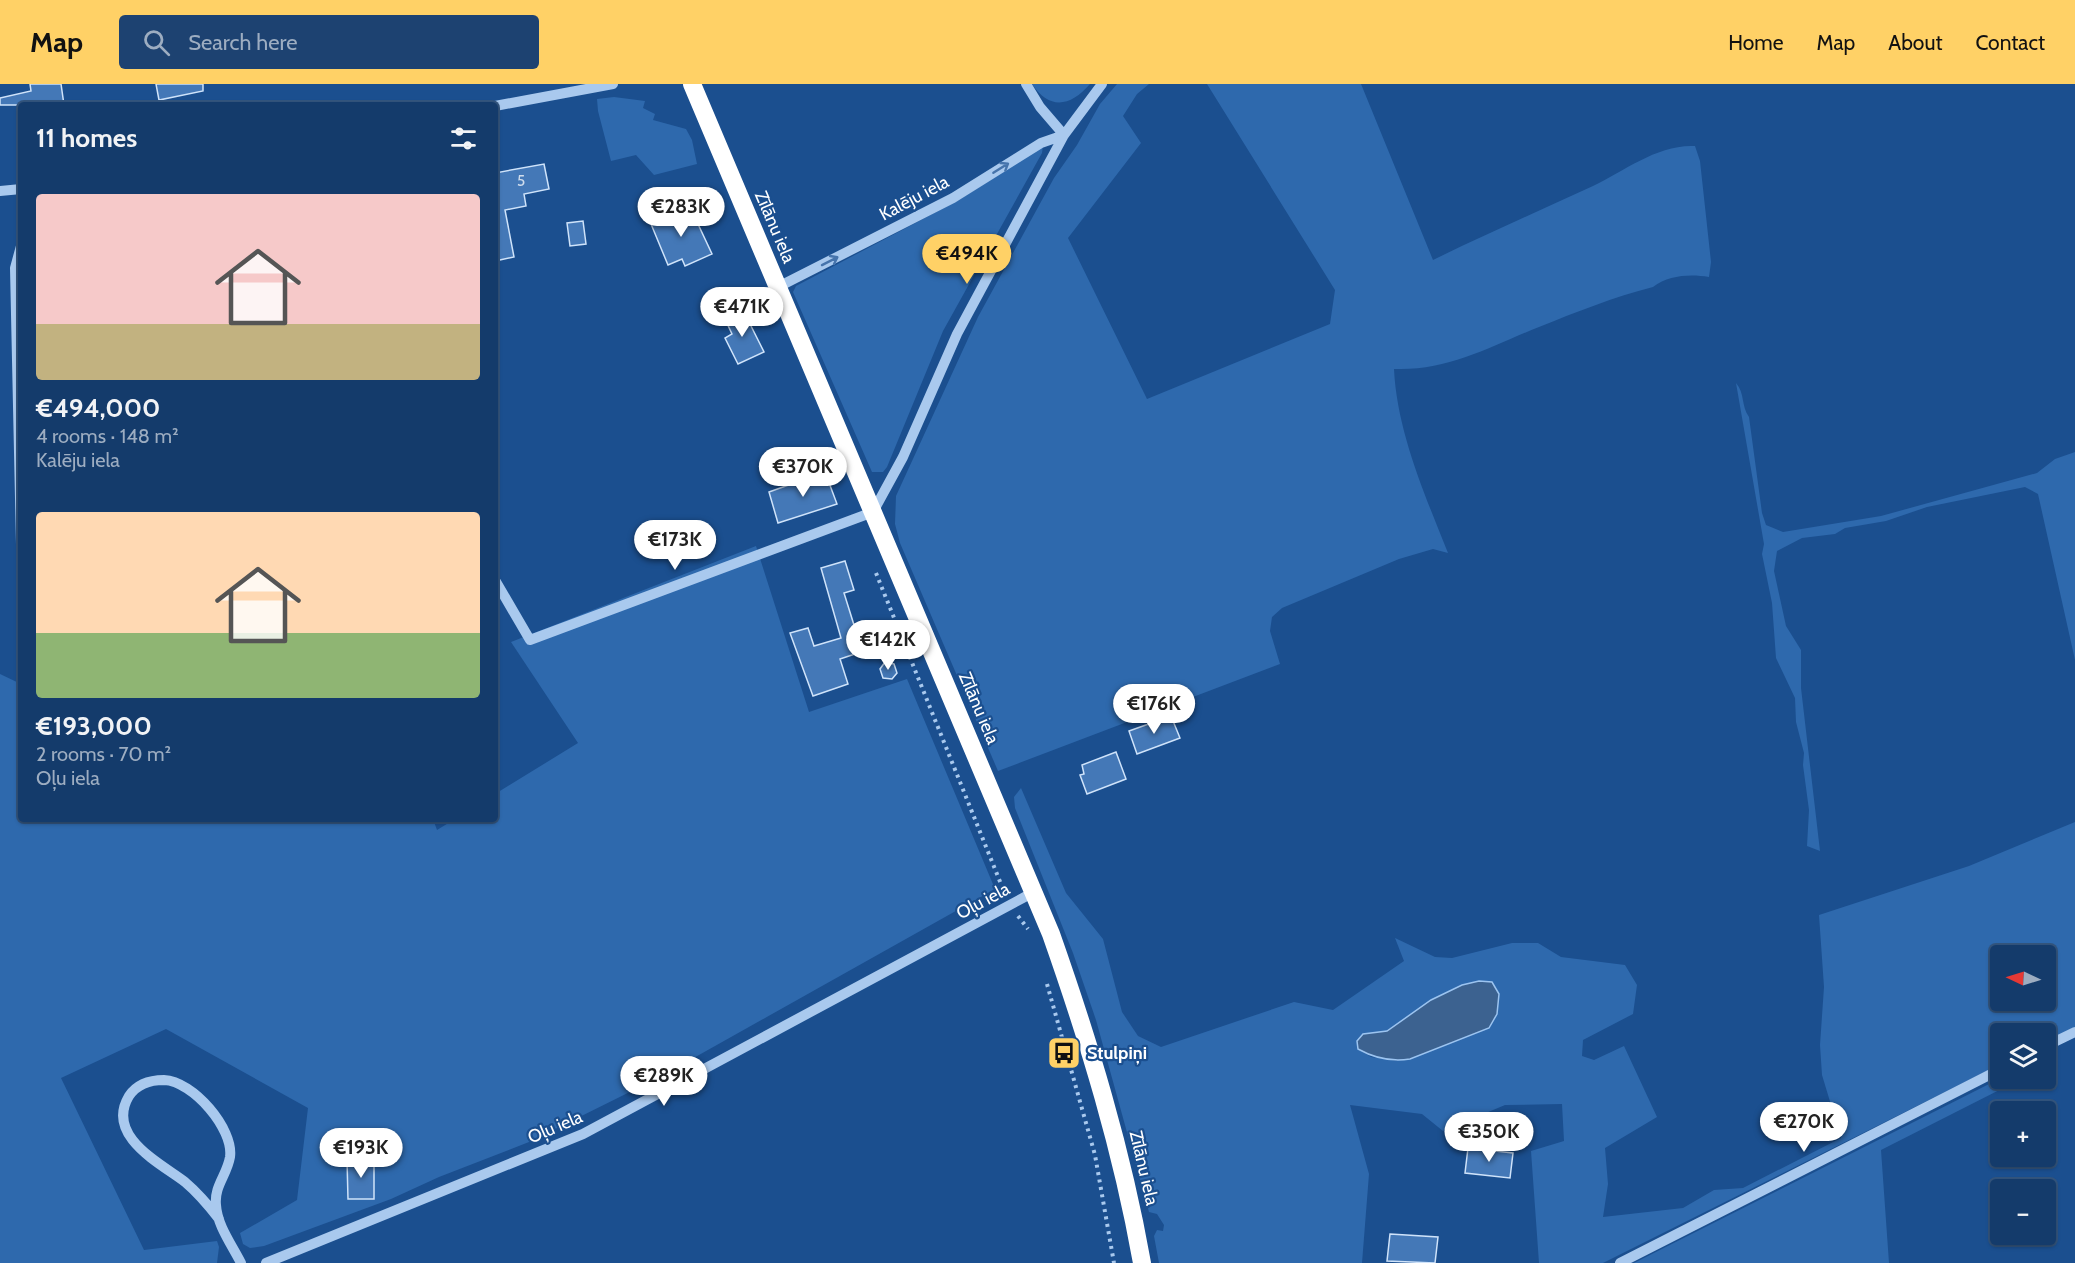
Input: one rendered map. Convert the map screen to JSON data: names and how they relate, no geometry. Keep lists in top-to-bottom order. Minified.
{"streets":{"highway":["Zīlānu iela"],"street":["Kalēju iela","Oļu iela"]},"crossings":[["Kalēju iela","Zīlānu iela"],["Zīlānu iela","Oļu iela"]],"one_way":["Kalēju iela"],"places":{"bus stop":["Stulpiņi"]},"house_numbers":["5"],"north":"left","page":{"header":"Map","search":"Search here","nav":["Home","Map","About","Contact"],"heading":"11 homes","list":[{"name":"€494,000","note":"4 rooms · 148 m² · Kalēju iela"},{"name":"€193,000","note":"2 rooms · 70 m² · Oļu iela"}],"price":["€283K","€494K","€471K","€370K","€173K","€142K","€176K","€289K","€270K","€350K","€193K"],"map_buttons":["+","−"]}}
